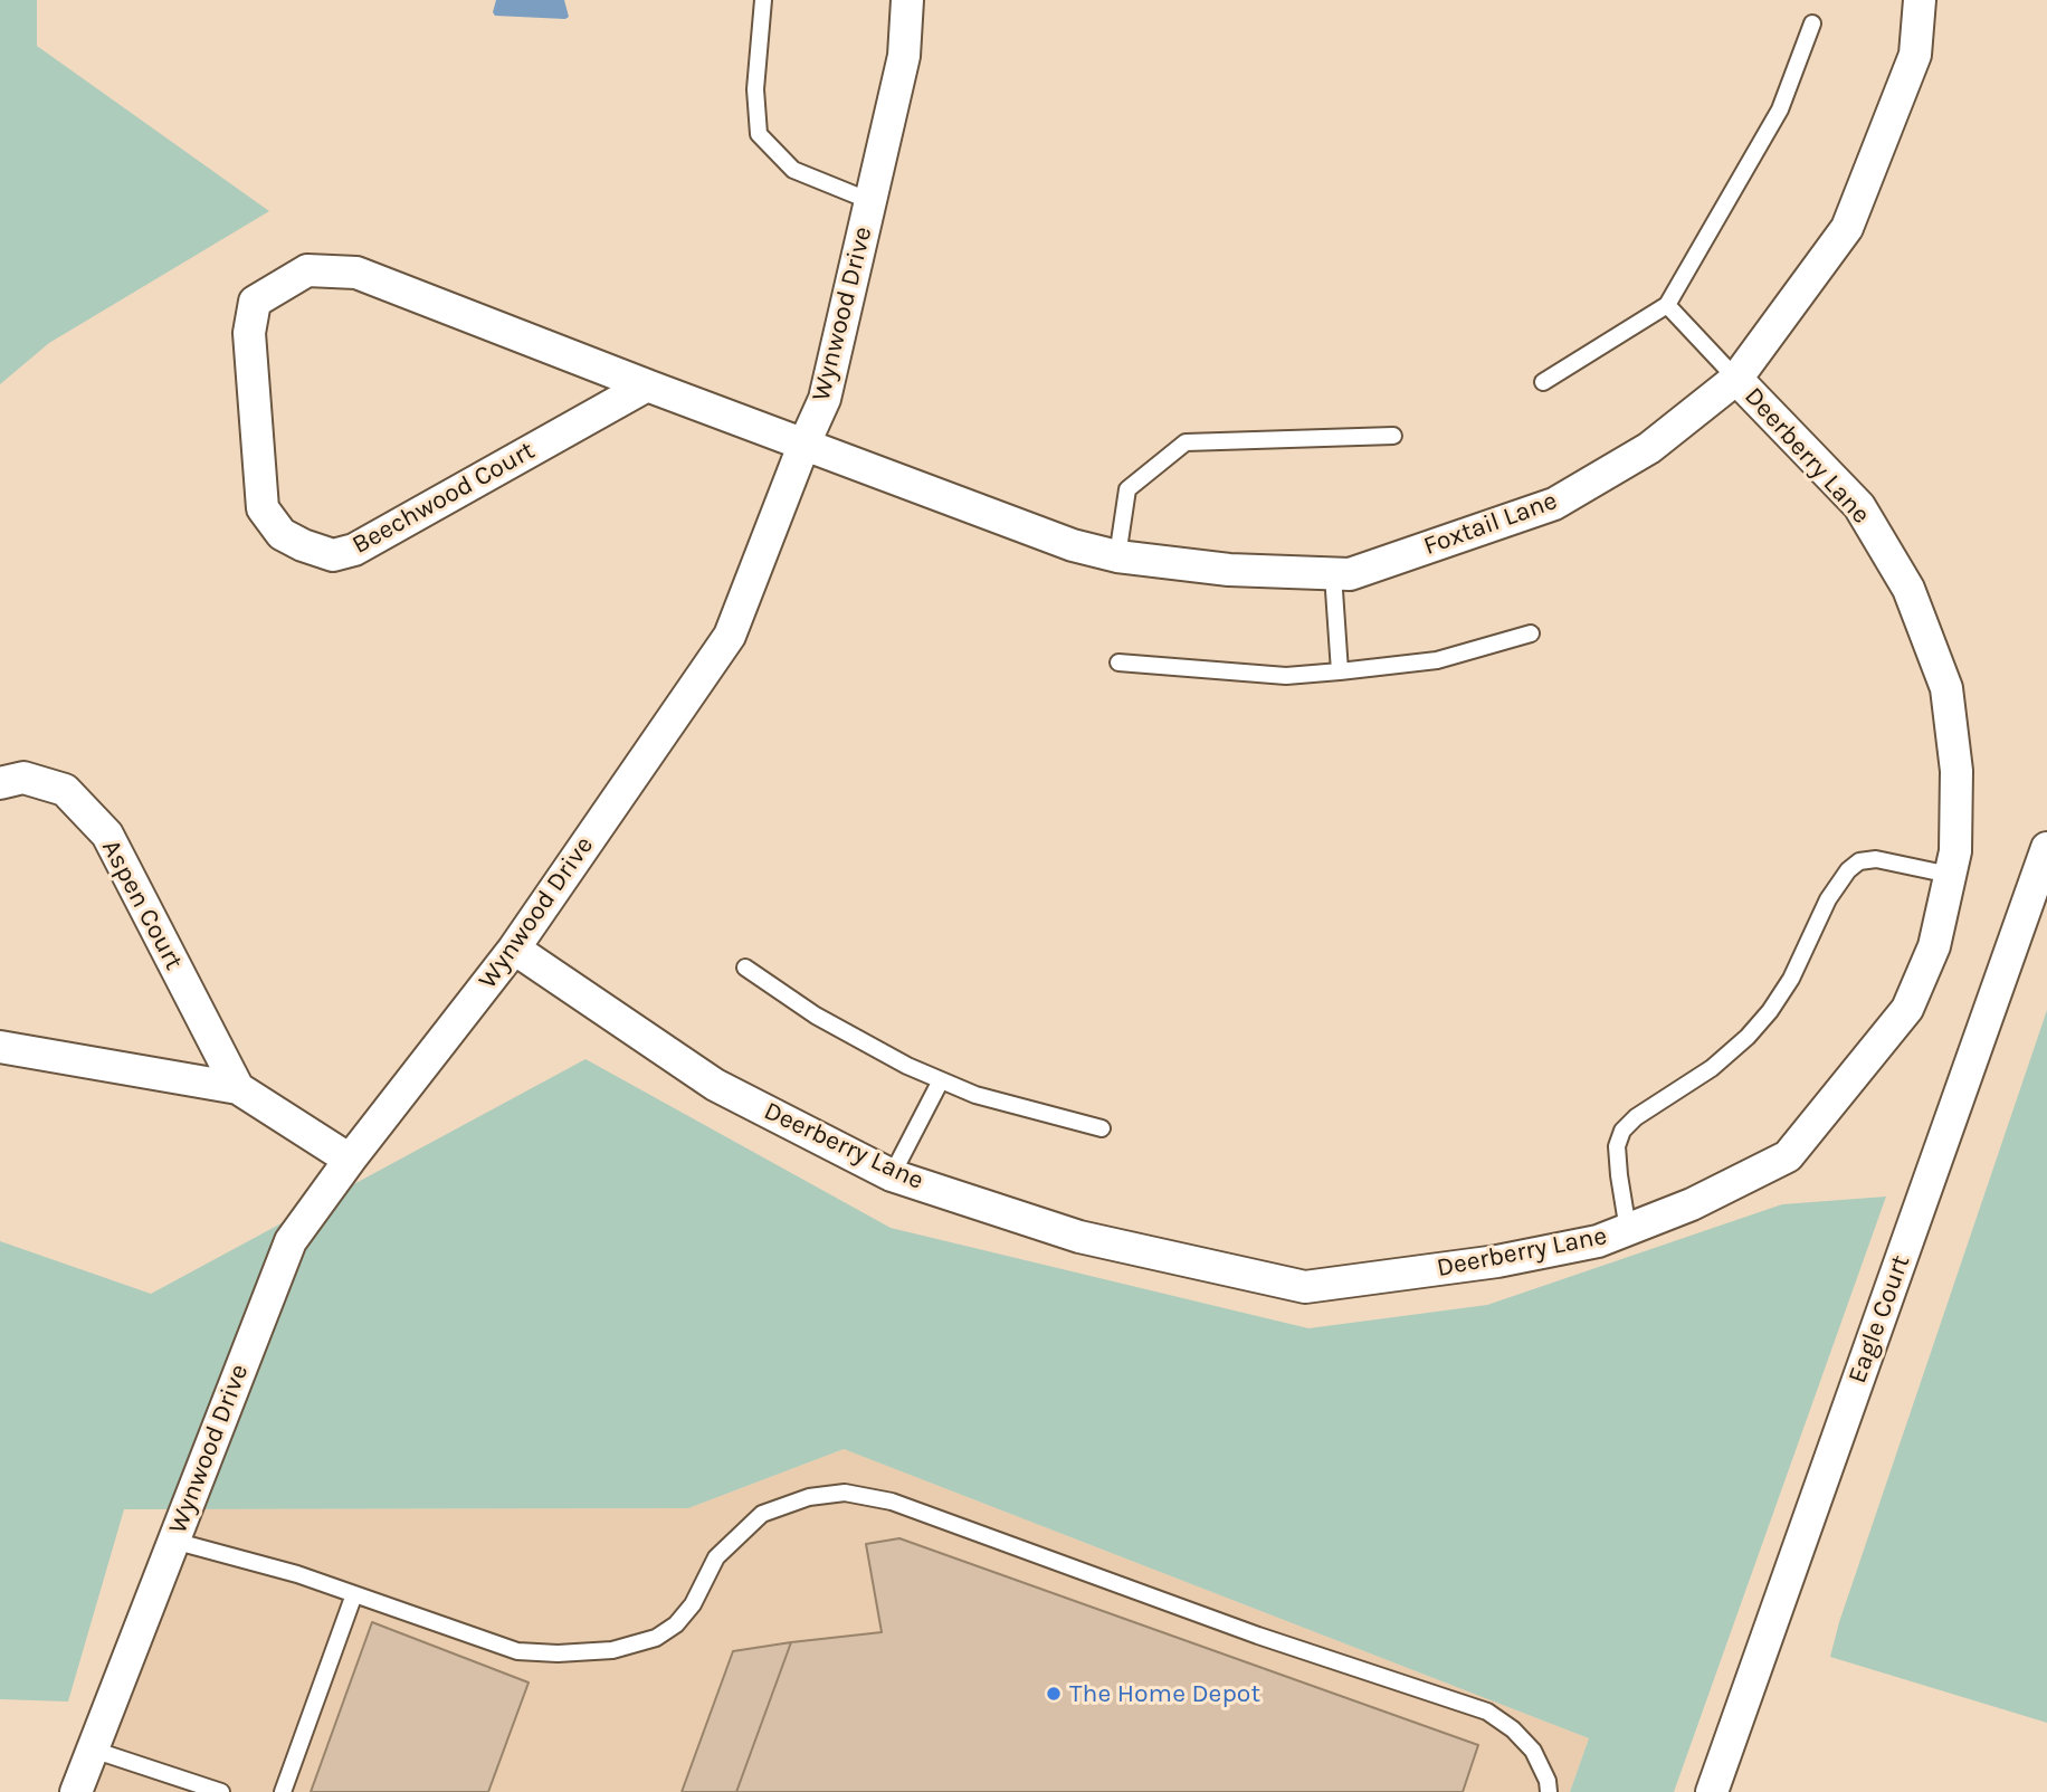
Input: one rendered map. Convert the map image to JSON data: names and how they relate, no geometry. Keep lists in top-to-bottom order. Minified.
{"streets":{"street":["Wynwood Drive","Deerberry Lane","Beechwood Court","Foxtail Lane","Aspen Court","Eagle Court"]},"crossings":[["Wynwood Drive","Deerberry Lane"],["Wynwood Drive","Beechwood Court"],["Wynwood Drive","Foxtail Lane"],["Deerberry Lane","Foxtail Lane"],["Beechwood Court","Foxtail Lane"]],"places":["The Home Depot"]}
